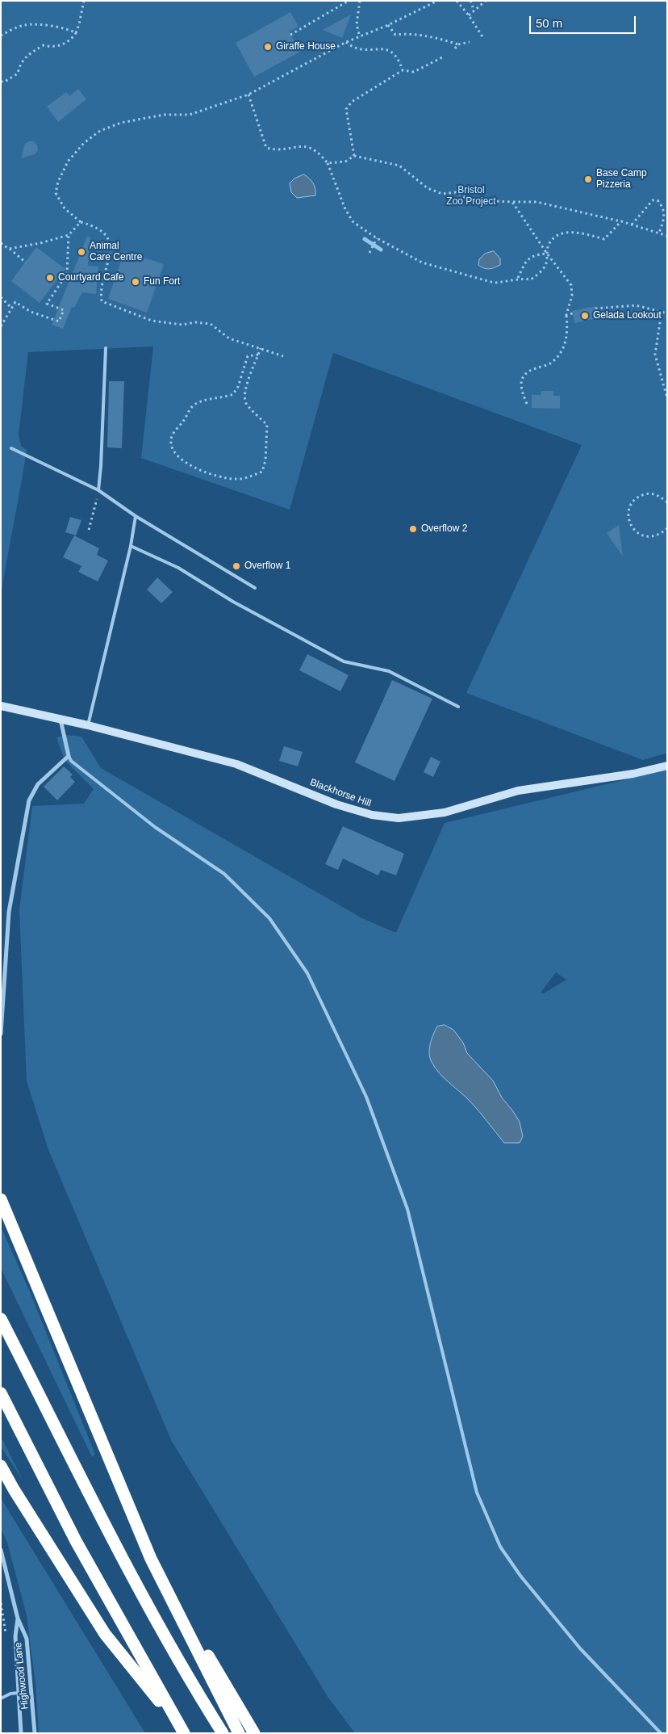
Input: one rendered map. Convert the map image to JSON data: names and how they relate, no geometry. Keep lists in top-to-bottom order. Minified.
{"streets":{"main road":["Blackhorse Hill"],"street":["Highwood Lane"]},"parks":["Bristol Zoo Project"],"places":["Giraffe House","Base Camp Pizzeria","Animal Care Centre","Courtyard Cafe","Fun Fort","Gelada Lookout","Overflow 2","Overflow 1"],"scale_bar":"50 m"}
